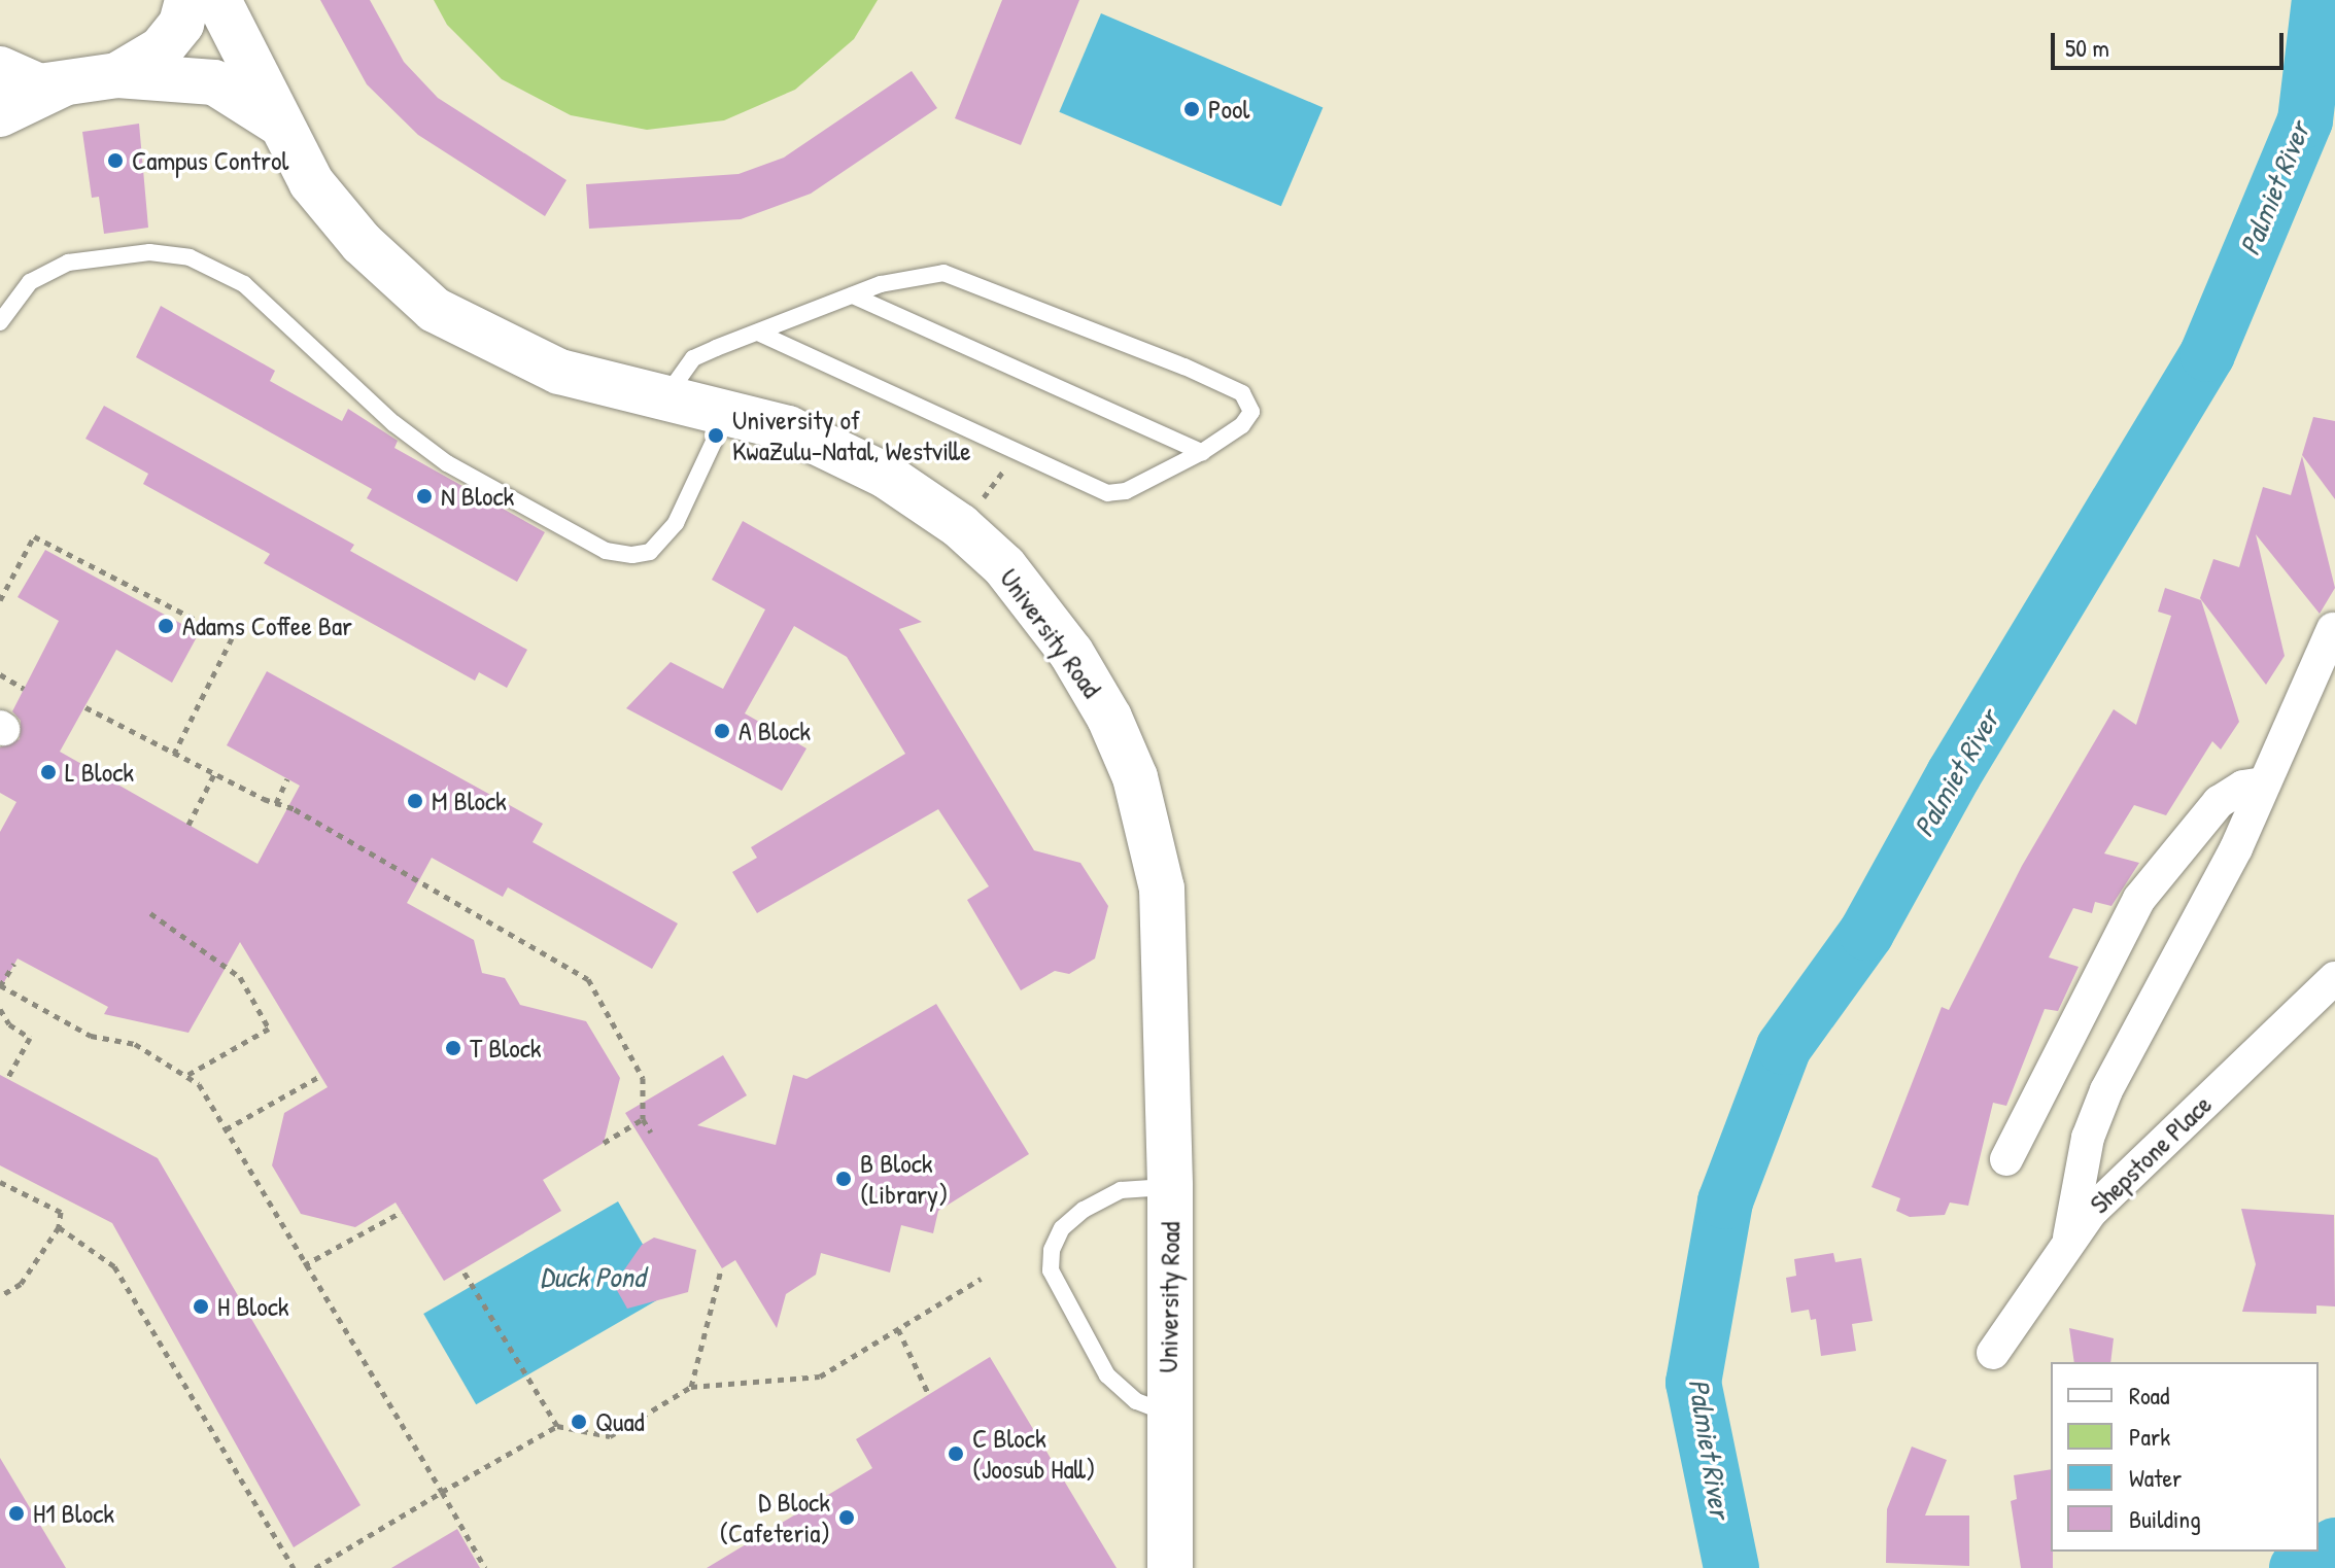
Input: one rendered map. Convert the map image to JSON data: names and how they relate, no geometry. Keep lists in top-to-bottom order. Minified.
{"streets":{"street":["University Road","Shepstone Place"]},"water":["Palmiet River","Duck Pond"],"places":["Pool","Campus Control","University of KwaZulu-Natal, Westville","N Block","Adams Coffee Bar","A Block","L Block","M Block","T Block","B Block (Library)","H Block","Quad","C Block (Joosub Hall)","H1 Block","D Block (Cafeteria)"],"legend":["Road","Park","Water","Building"],"scale_bar":"50 m"}
